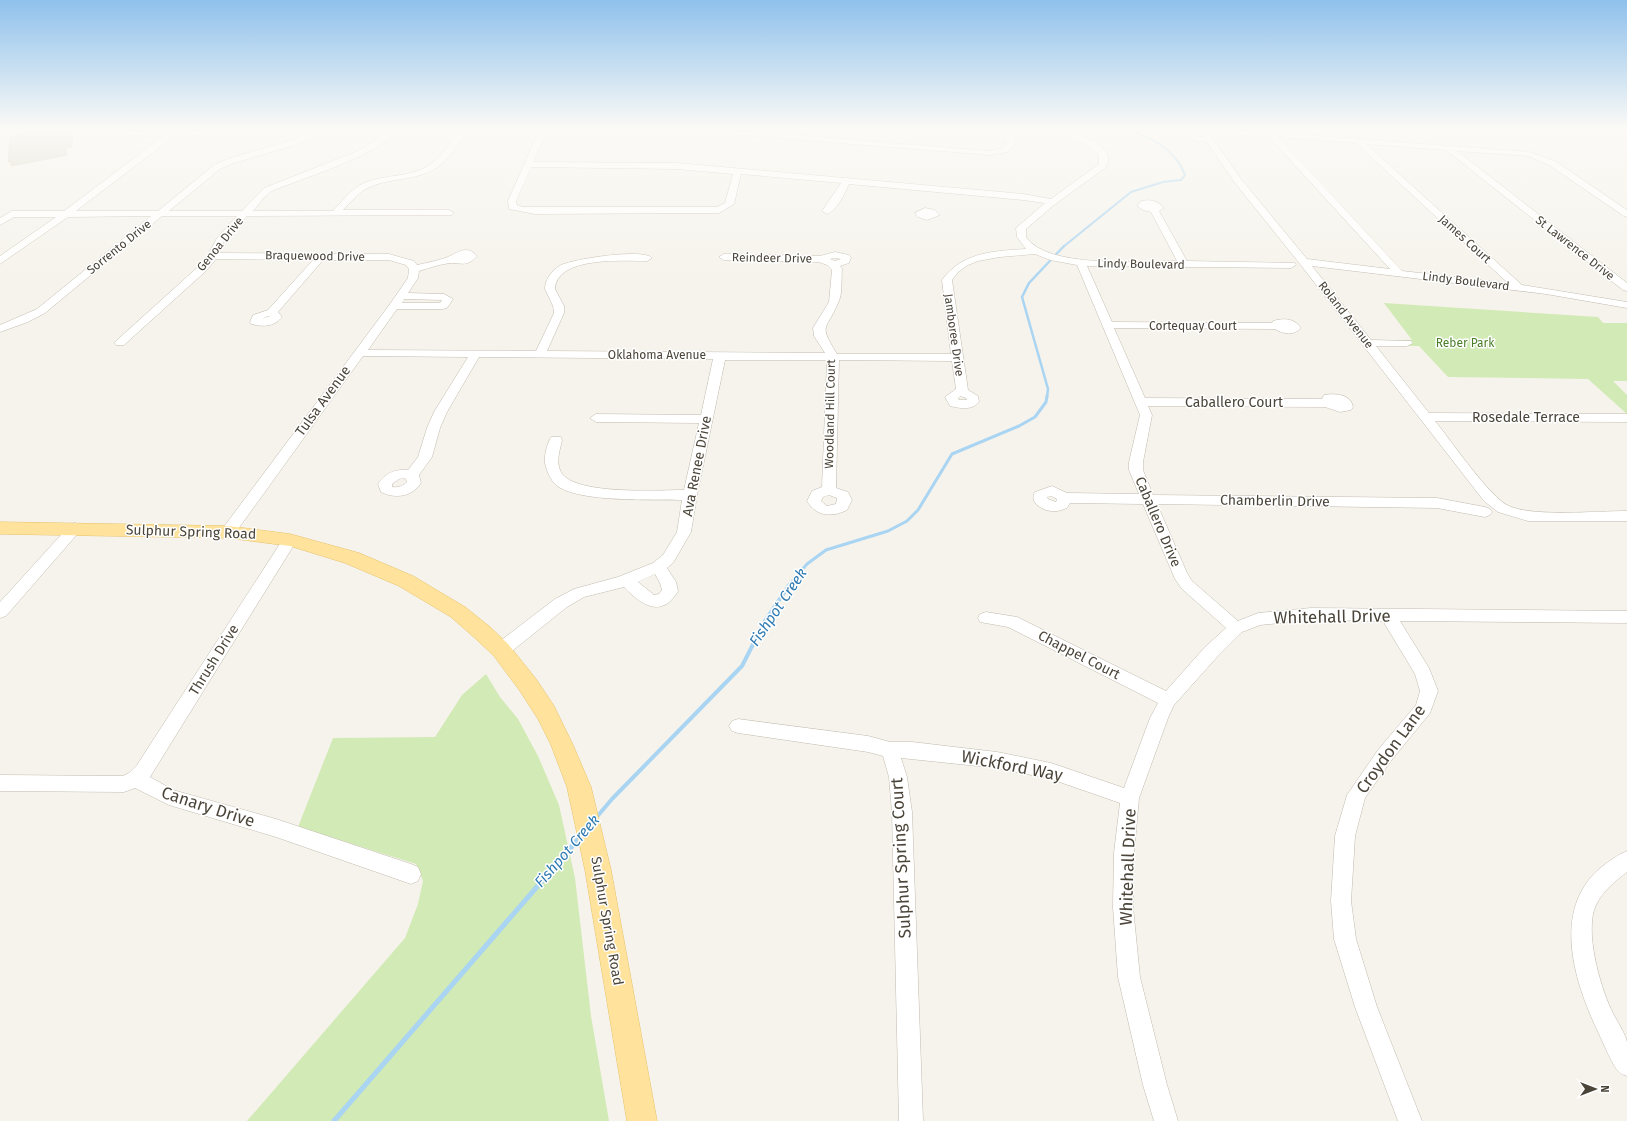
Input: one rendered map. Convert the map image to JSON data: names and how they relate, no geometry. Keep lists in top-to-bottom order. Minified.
{"streets":{"main road":["Sulphur Spring Road"],"street":["James Court","Genoa Drive","Sorrento Drive","St Lawrence Drive","Braquewood Drive","Reindeer Drive","Lindy Boulevard","Roland Avenue","Cortequay Court","Jamboree Drive","Oklahoma Avenue","Tulsa Avenue","Caballero Court","Woodland Hill Court","Rosedale Terrace","Ava Renee Drive","Chamberlin Drive","Caballero Drive","Whitehall Drive","Chappel Court","Thrush Drive","Croydon Lane","Wickford Way","Canary Drive","Sulphur Spring Court"]},"crossings":[["James Court","Lindy Boulevard"],["Genoa Drive","Braquewood Drive"],["Braquewood Drive","Tulsa Avenue"],["Reindeer Drive","Woodland Hill Court"],["Lindy Boulevard","Roland Avenue"],["Lindy Boulevard","Jamboree Drive"],["Lindy Boulevard","Caballero Drive"],["Roland Avenue","Rosedale Terrace"],["Cortequay Court","Caballero Drive"],["Jamboree Drive","Oklahoma Avenue"],["Oklahoma Avenue","Tulsa Avenue"],["Oklahoma Avenue","Woodland Hill Court"],["Oklahoma Avenue","Ava Renee Drive"],["Tulsa Avenue","Sulphur Spring Road"],["Caballero Court","Caballero Drive"],["Ava Renee Drive","Sulphur Spring Road"],["Chamberlin Drive","Caballero Drive"],["Caballero Drive","Whitehall Drive"],["Sulphur Spring Road","Thrush Drive"],["Whitehall Drive","Chappel Court"],["Whitehall Drive","Croydon Lane"],["Whitehall Drive","Wickford Way"],["Thrush Drive","Canary Drive"],["Wickford Way","Sulphur Spring Court"]],"water":["Fishpot Creek"],"parks":["Reber Park"],"north":"right"}
